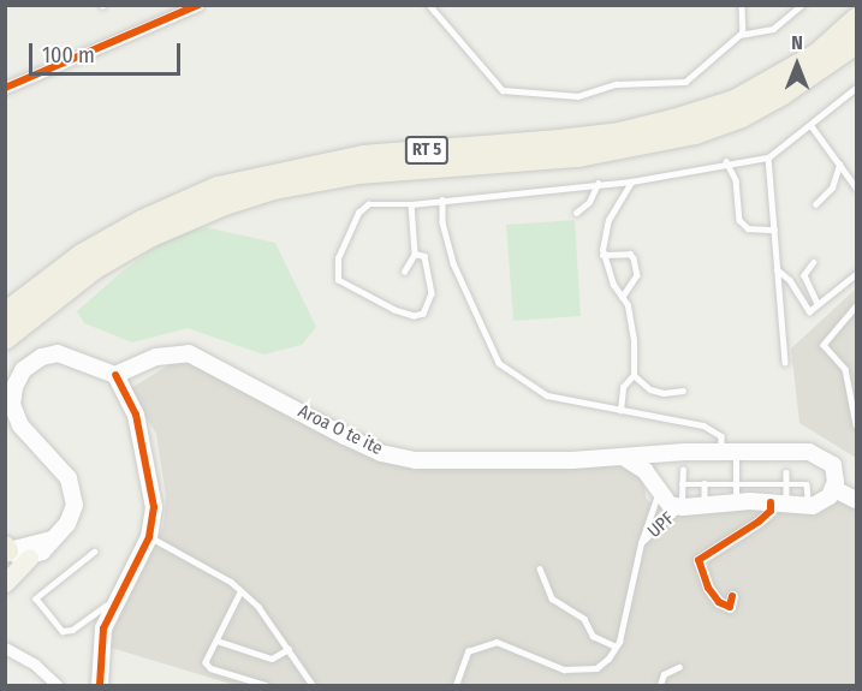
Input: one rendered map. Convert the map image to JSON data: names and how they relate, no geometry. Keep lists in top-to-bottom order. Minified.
{"streets":{"highway":["RT 5"],"main road":["Aroa O te ite"],"lane":["UPF"]},"scale_bar":"100 m","north":"top"}
